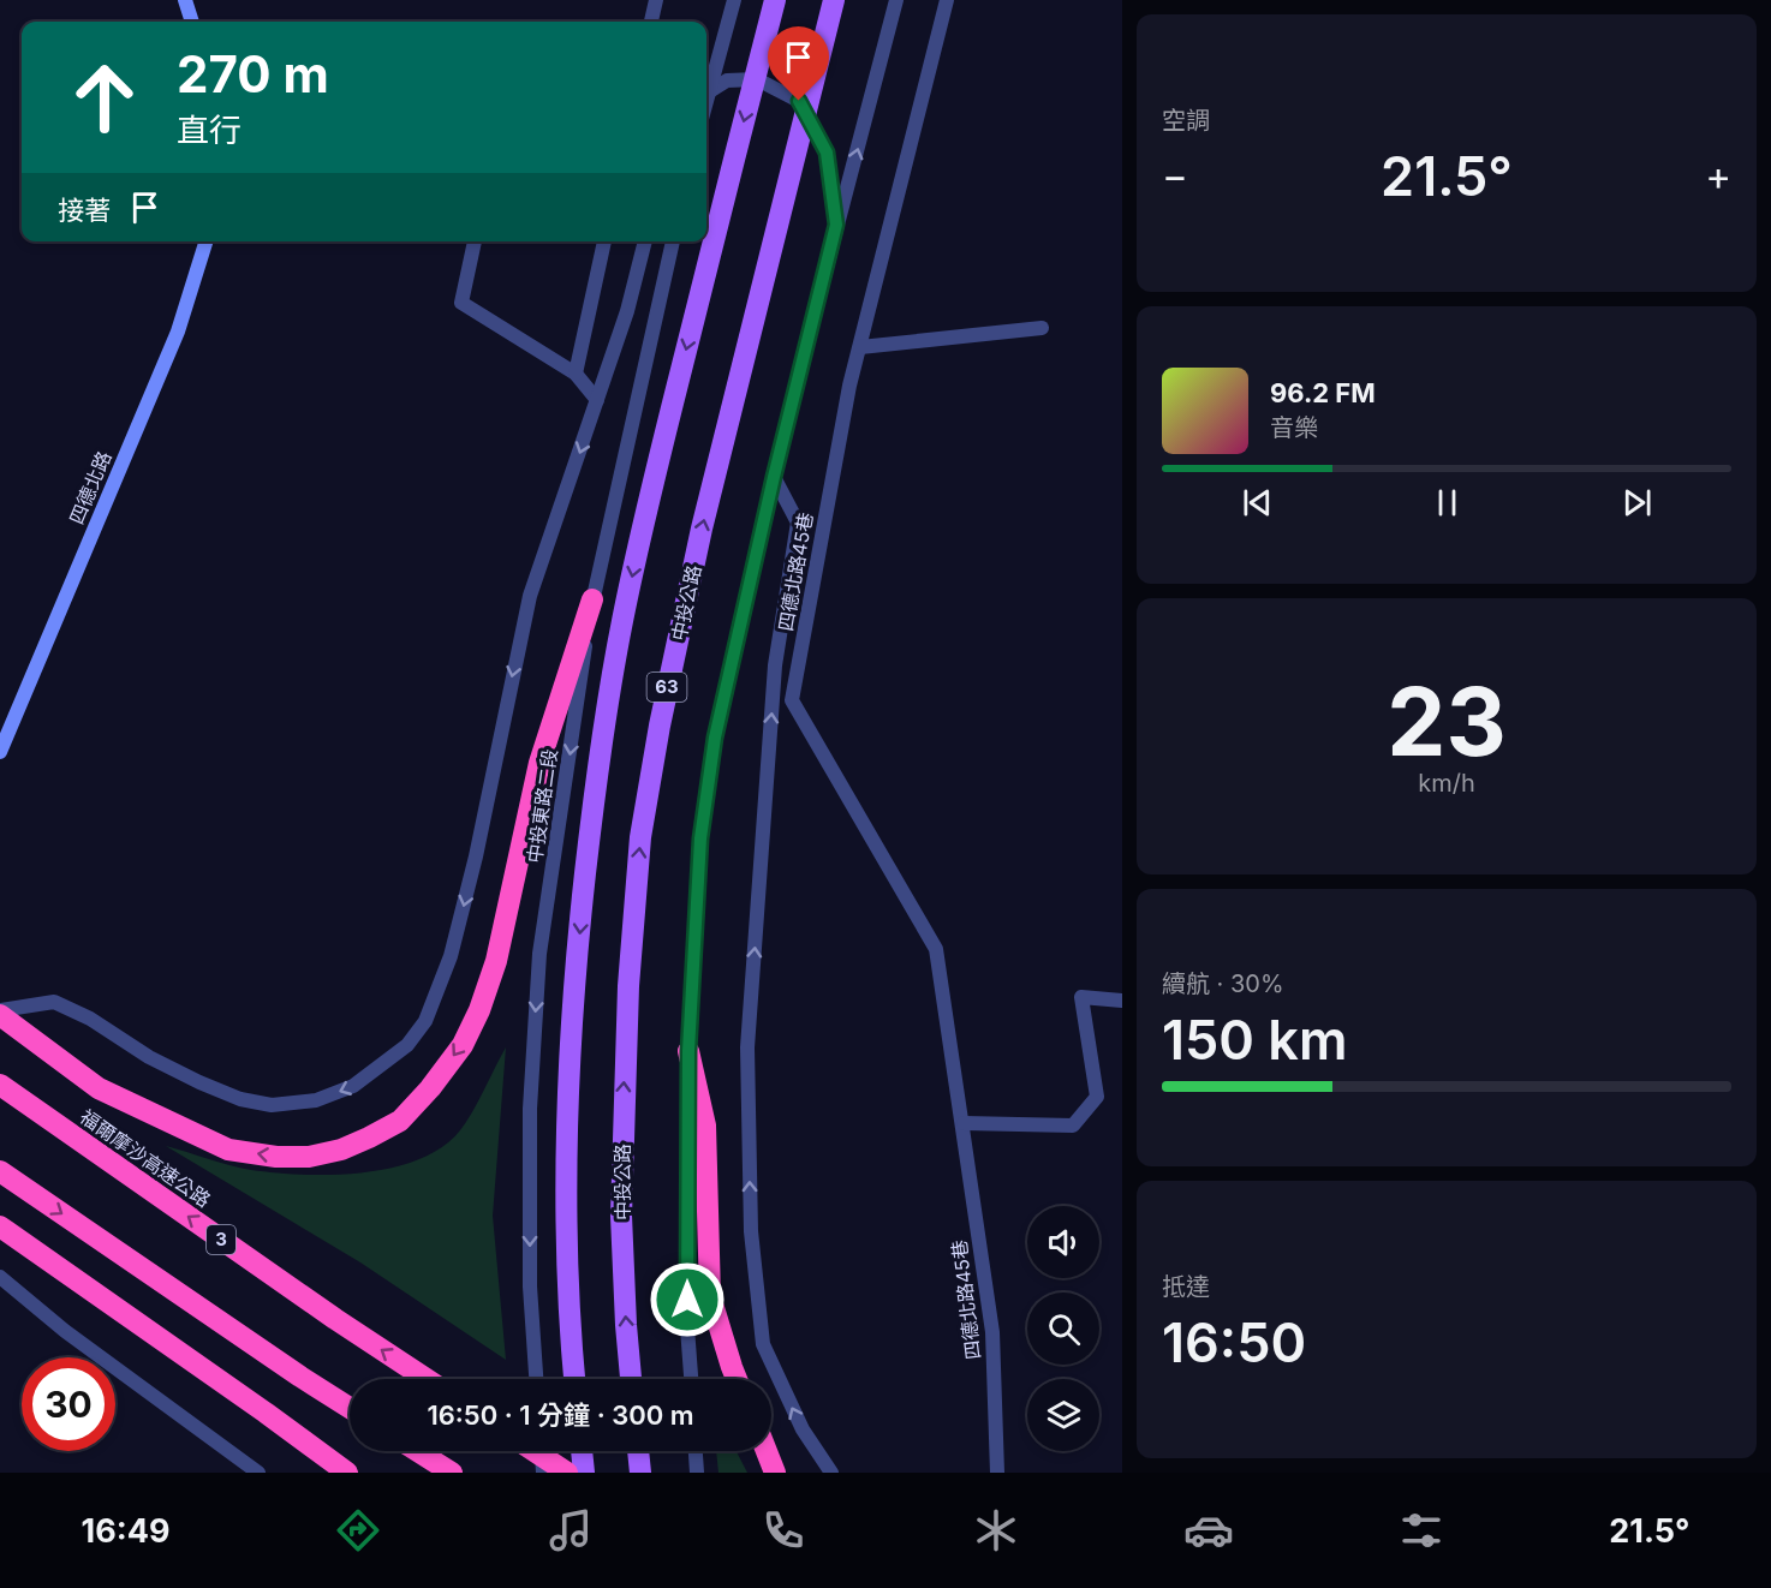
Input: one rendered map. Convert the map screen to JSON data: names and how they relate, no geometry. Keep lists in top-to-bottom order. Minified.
{"streets":{"highway":["福爾摩沙高速公路","3"],"main road":["中投公路","63"],"street":["四德北路","四德北路45巷","中投東路二段"]},"one_way":["中投東路二段"],"page":{"tile":["空調",["23","km/h"],["續航 · 30%","150 km"],["抵達","16:50"]],"turn":["270 m","直行"],"heat":["−","21.5°","+"],"then":"接著","song":["96.2 FM","音樂"],"limit":"30","trip":"16:50 · 1 分鐘 · 300 m","tabs":["16:49","21.5°"]}}
